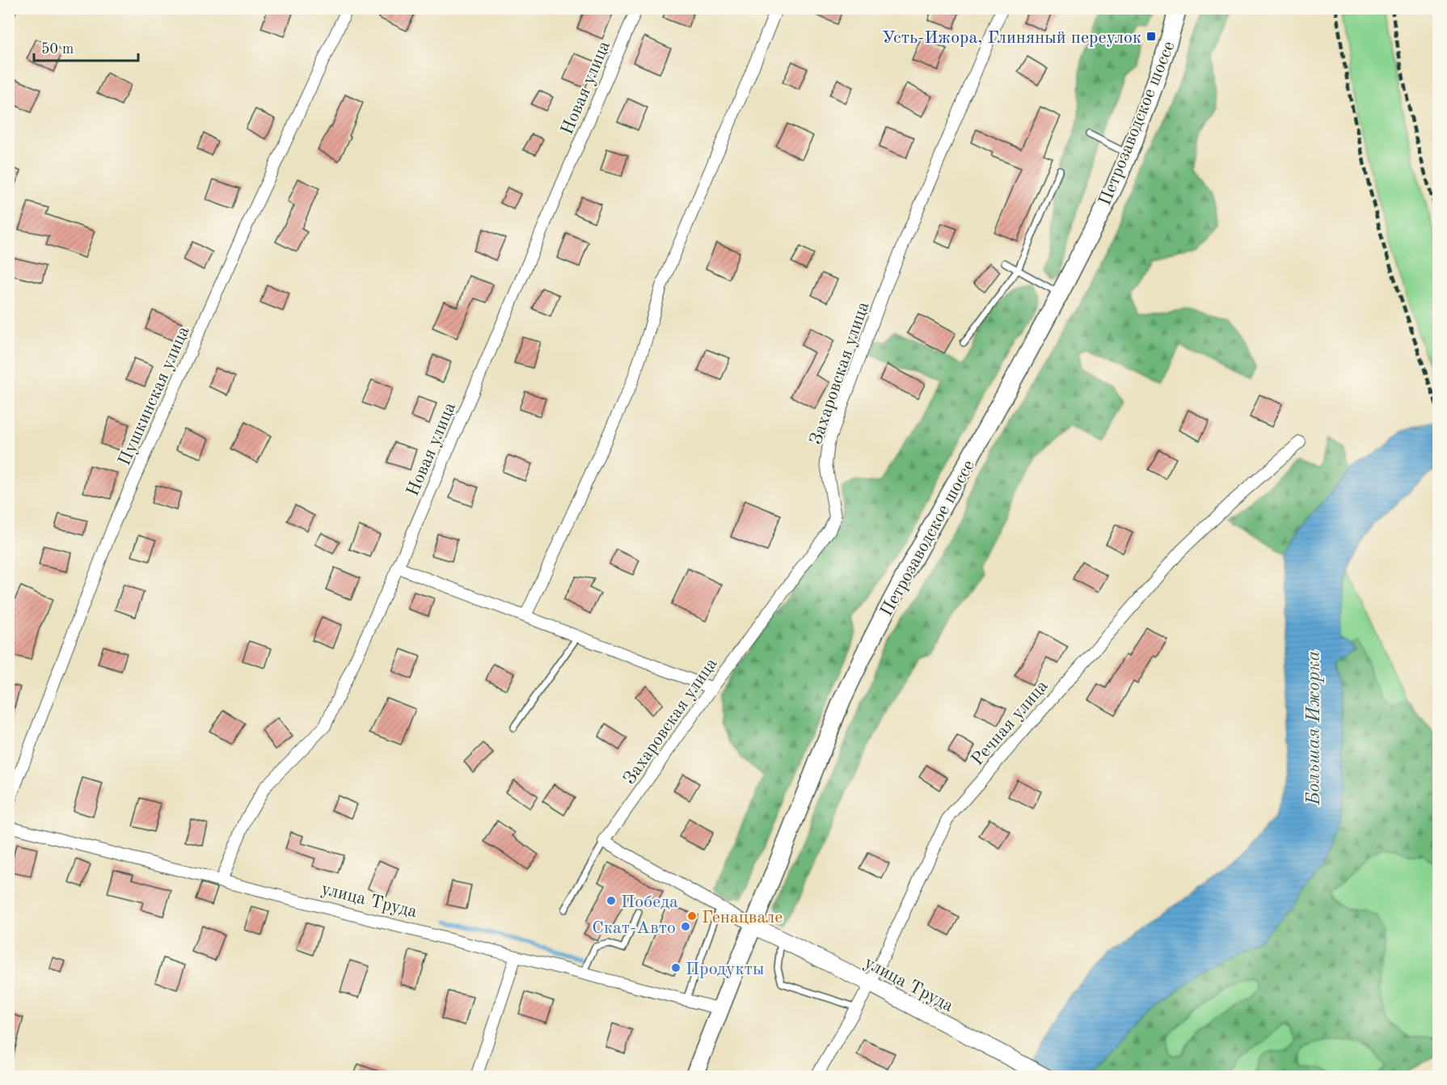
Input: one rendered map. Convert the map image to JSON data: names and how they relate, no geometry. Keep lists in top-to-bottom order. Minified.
{"streets":{"main road":["Петрозаводское шоссе","улица Труда"],"street":["Новая улица","Захаровская улица","Пушкинская улица","Речная улица"]},"crossings":[["Новая улица","улица Труда"],["Петрозаводское шоссе","улица Труда"],["Речная улица","улица Труда"]],"water":["Большая Ижорка"],"places":{"transit":["Усть-Ижора, Глиняный переулок"],"other":["Победа","Генацвале","Скат-Авто","Продукты"]},"scale_bar":"50 m"}
